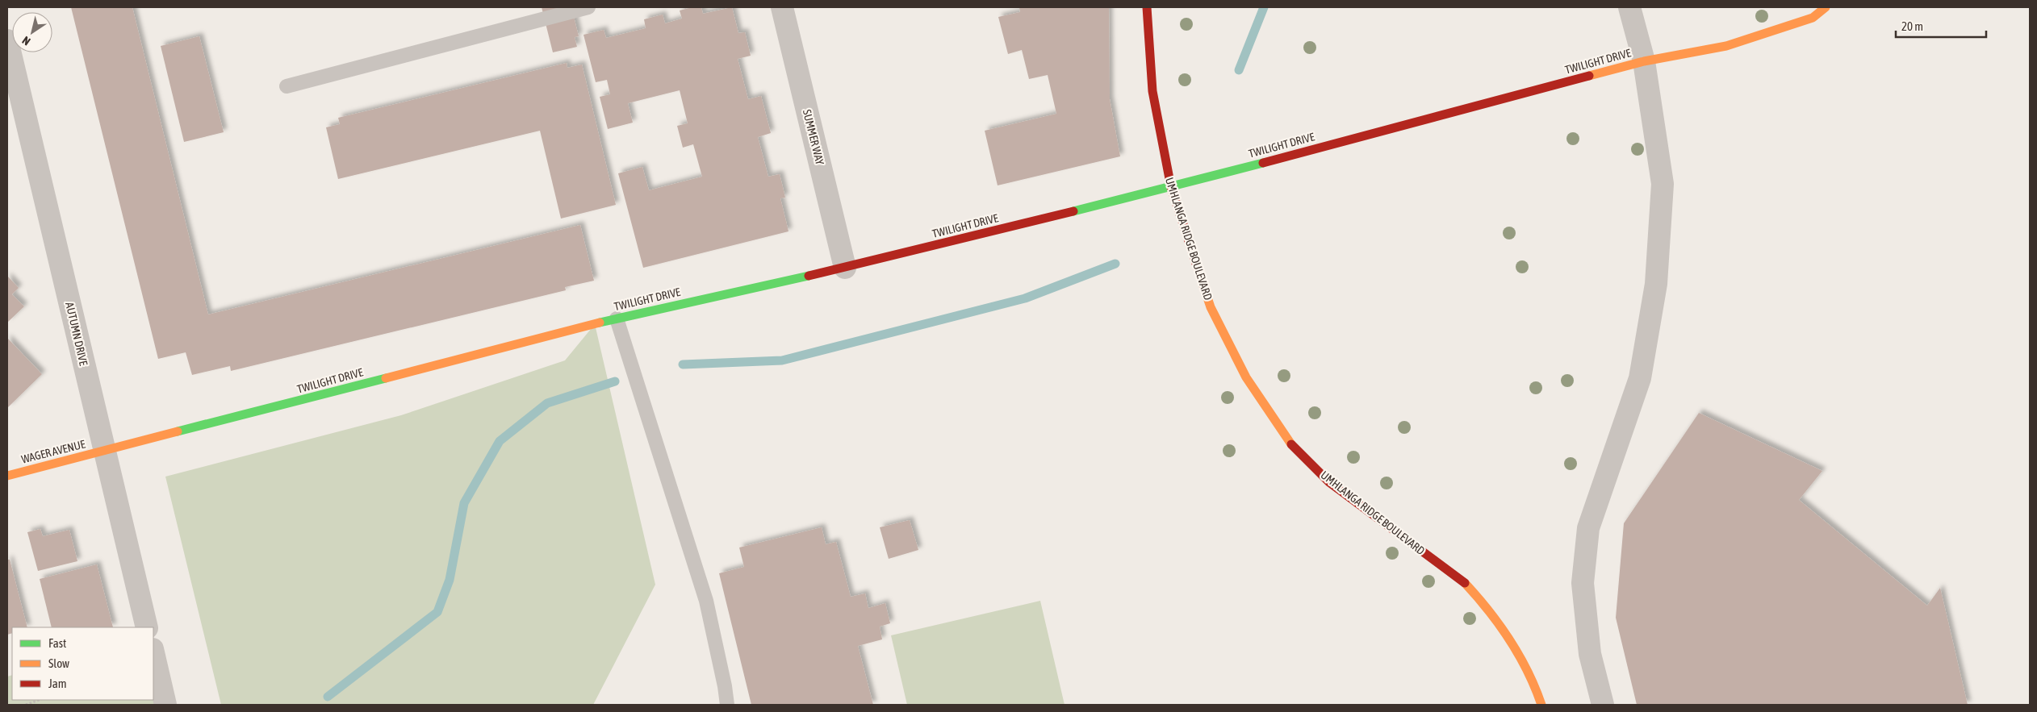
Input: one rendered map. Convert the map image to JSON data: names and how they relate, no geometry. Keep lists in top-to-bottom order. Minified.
{"streets":{"street":["TWILIGHT DRIVE","SUMMER WAY","UMHLANGA RIDGE BOULEVARD","AUTUMN DRIVE","WAGER AVENUE"]},"crossings":[["TWILIGHT DRIVE","SUMMER WAY"],["TWILIGHT DRIVE","UMHLANGA RIDGE BOULEVARD"],["TWILIGHT DRIVE","AUTUMN DRIVE"],["TWILIGHT DRIVE","WAGER AVENUE"],["AUTUMN DRIVE","WAGER AVENUE"]],"legend":["Fast","Slow","Jam"],"scale_bar":"20 m","north":"bottom left"}
